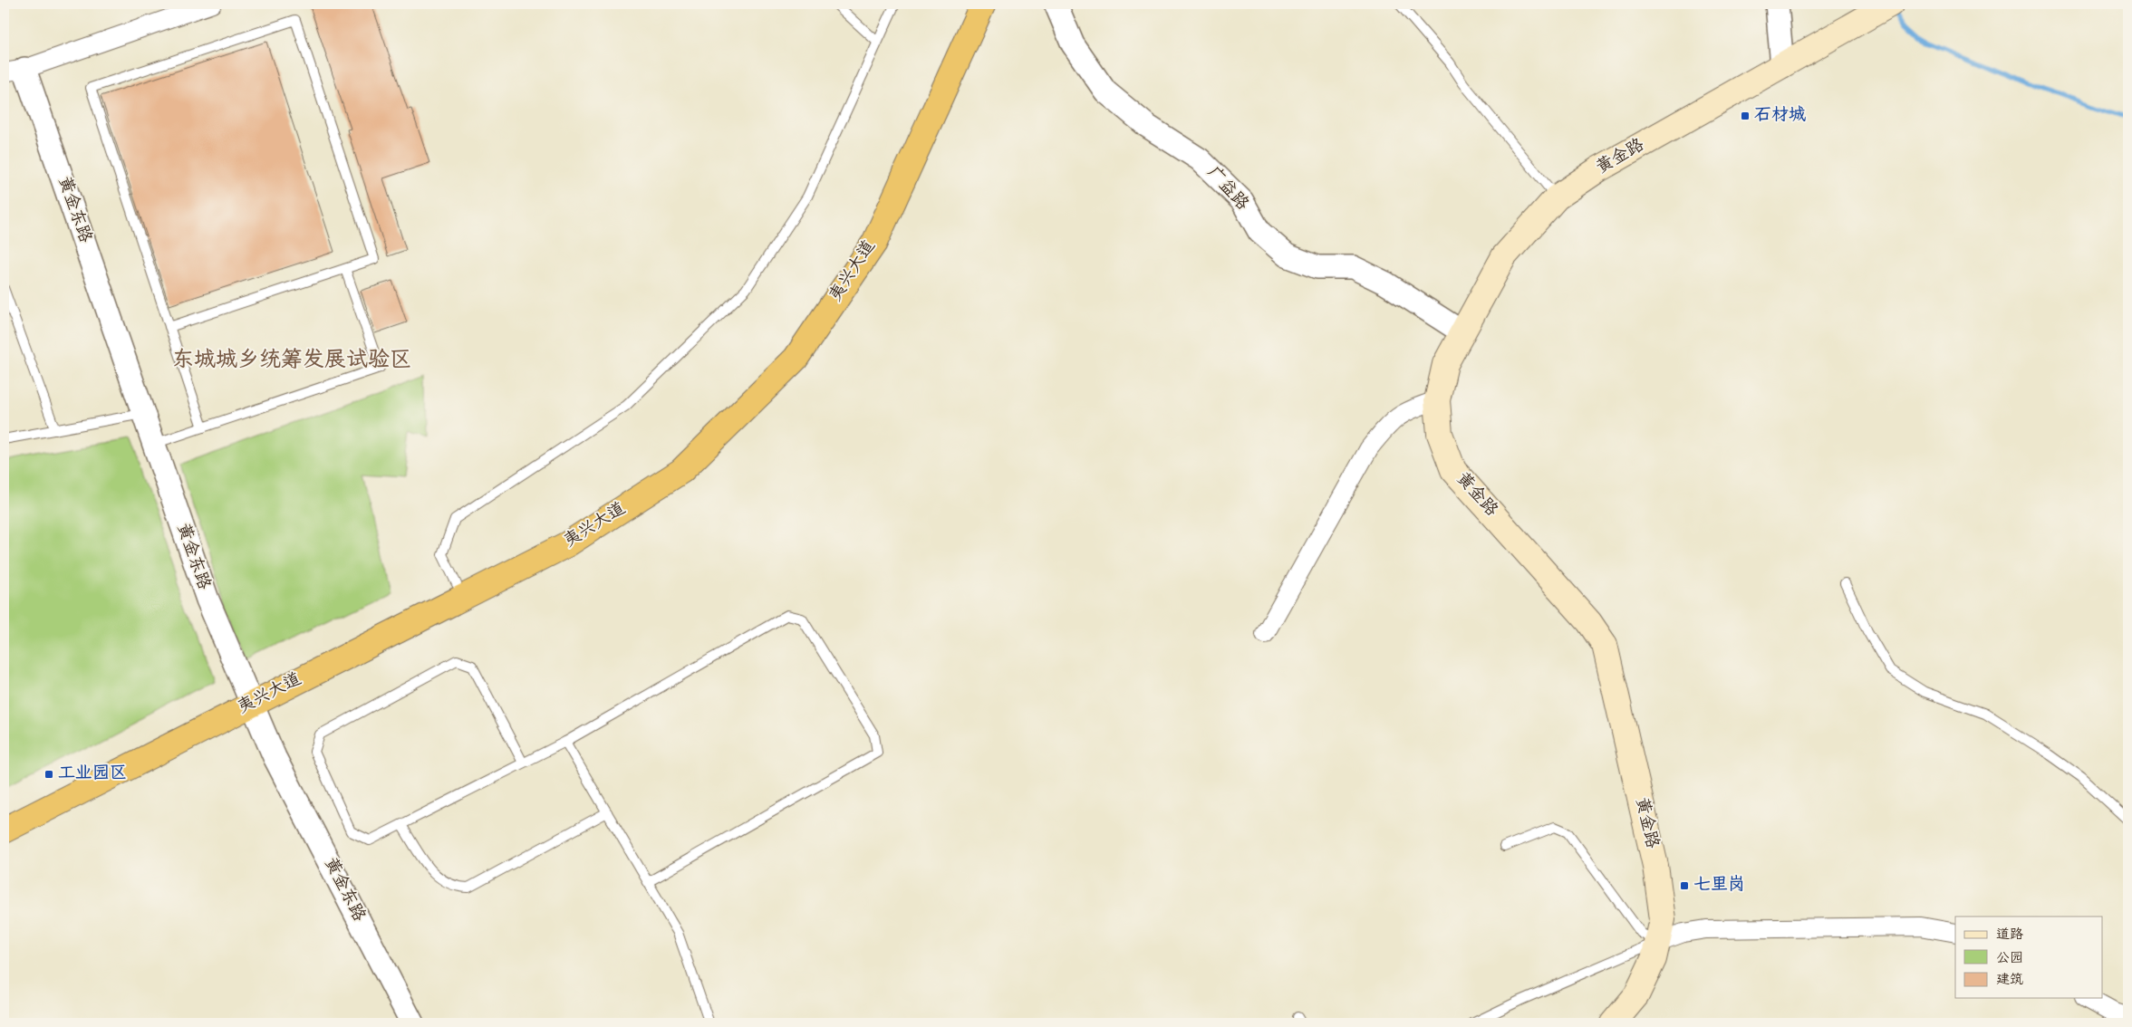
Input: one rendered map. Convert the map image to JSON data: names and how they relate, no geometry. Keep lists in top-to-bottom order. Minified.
{"streets":{"highway":["夷兴大道"],"main road":["黄金路"],"street":["广益路","黄金东路"]},"crossings":[["黄金路","广益路"],["黄金东路","夷兴大道"]],"districts":["东城城乡统筹发展试验区"],"places":{"transit":["石材城","工业园区","七里岗"]},"legend":["道路","公园","建筑"]}
